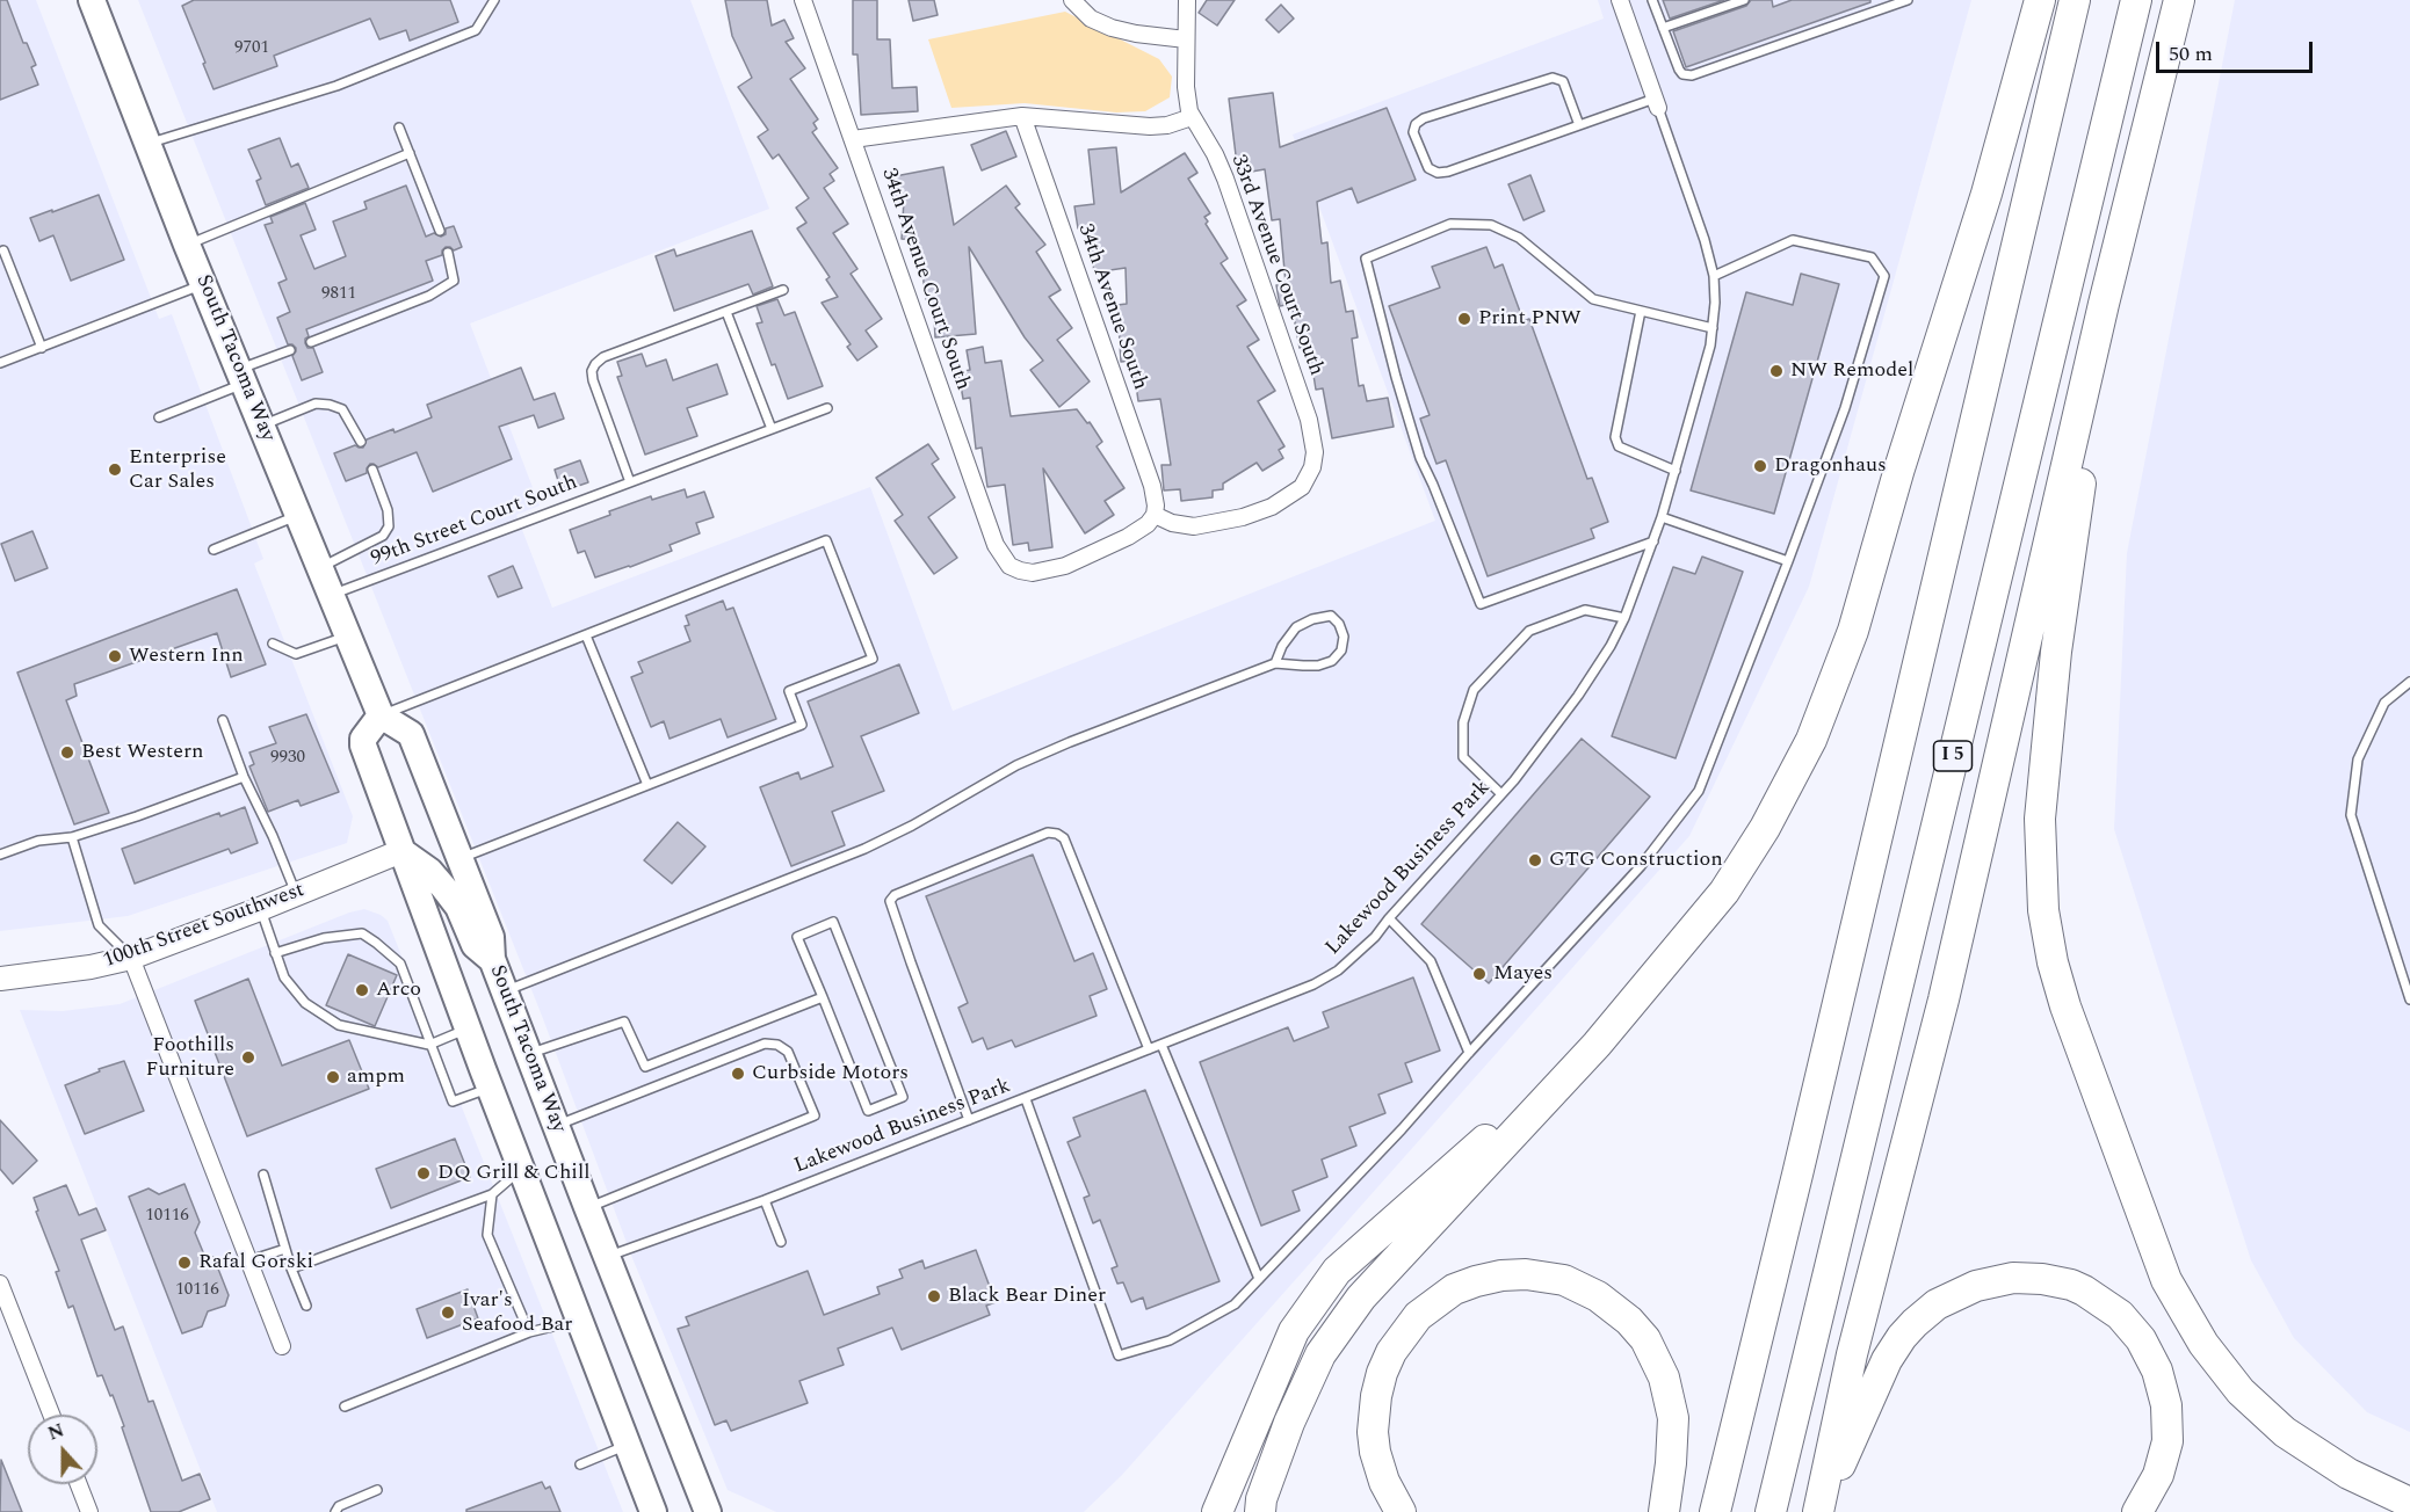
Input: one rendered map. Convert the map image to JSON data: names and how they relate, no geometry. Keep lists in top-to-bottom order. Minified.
{"streets":{"highway":["I 5"],"main road":["South Tacoma Way","100th Street Southwest"],"street":["33rd Avenue Court South","34th Avenue Court South","34th Avenue South"],"lane":["99th Street Court South","Lakewood Business Park"]},"crossings":[["33rd Avenue Court South","34th Avenue Court South"],["33rd Avenue Court South","34th Avenue South"],["34th Avenue Court South","34th Avenue South"],["South Tacoma Way","99th Street Court South"],["South Tacoma Way","Lakewood Business Park"]],"places":["Print PNW","NW Remodel","Dragonhaus","Enterprise Car Sales","Western Inn","Best Western","GTG Construction","Mayes","Arco","Foothills Furniture","Curbside Motors","ampm","DQ Grill & Chill","Rafal Gorski","Black Bear Diner","Ivar's Seafood Bar"],"house_numbers":["9701","9811","9930","10116","10116"],"scale_bar":"50 m","north":"top"}
